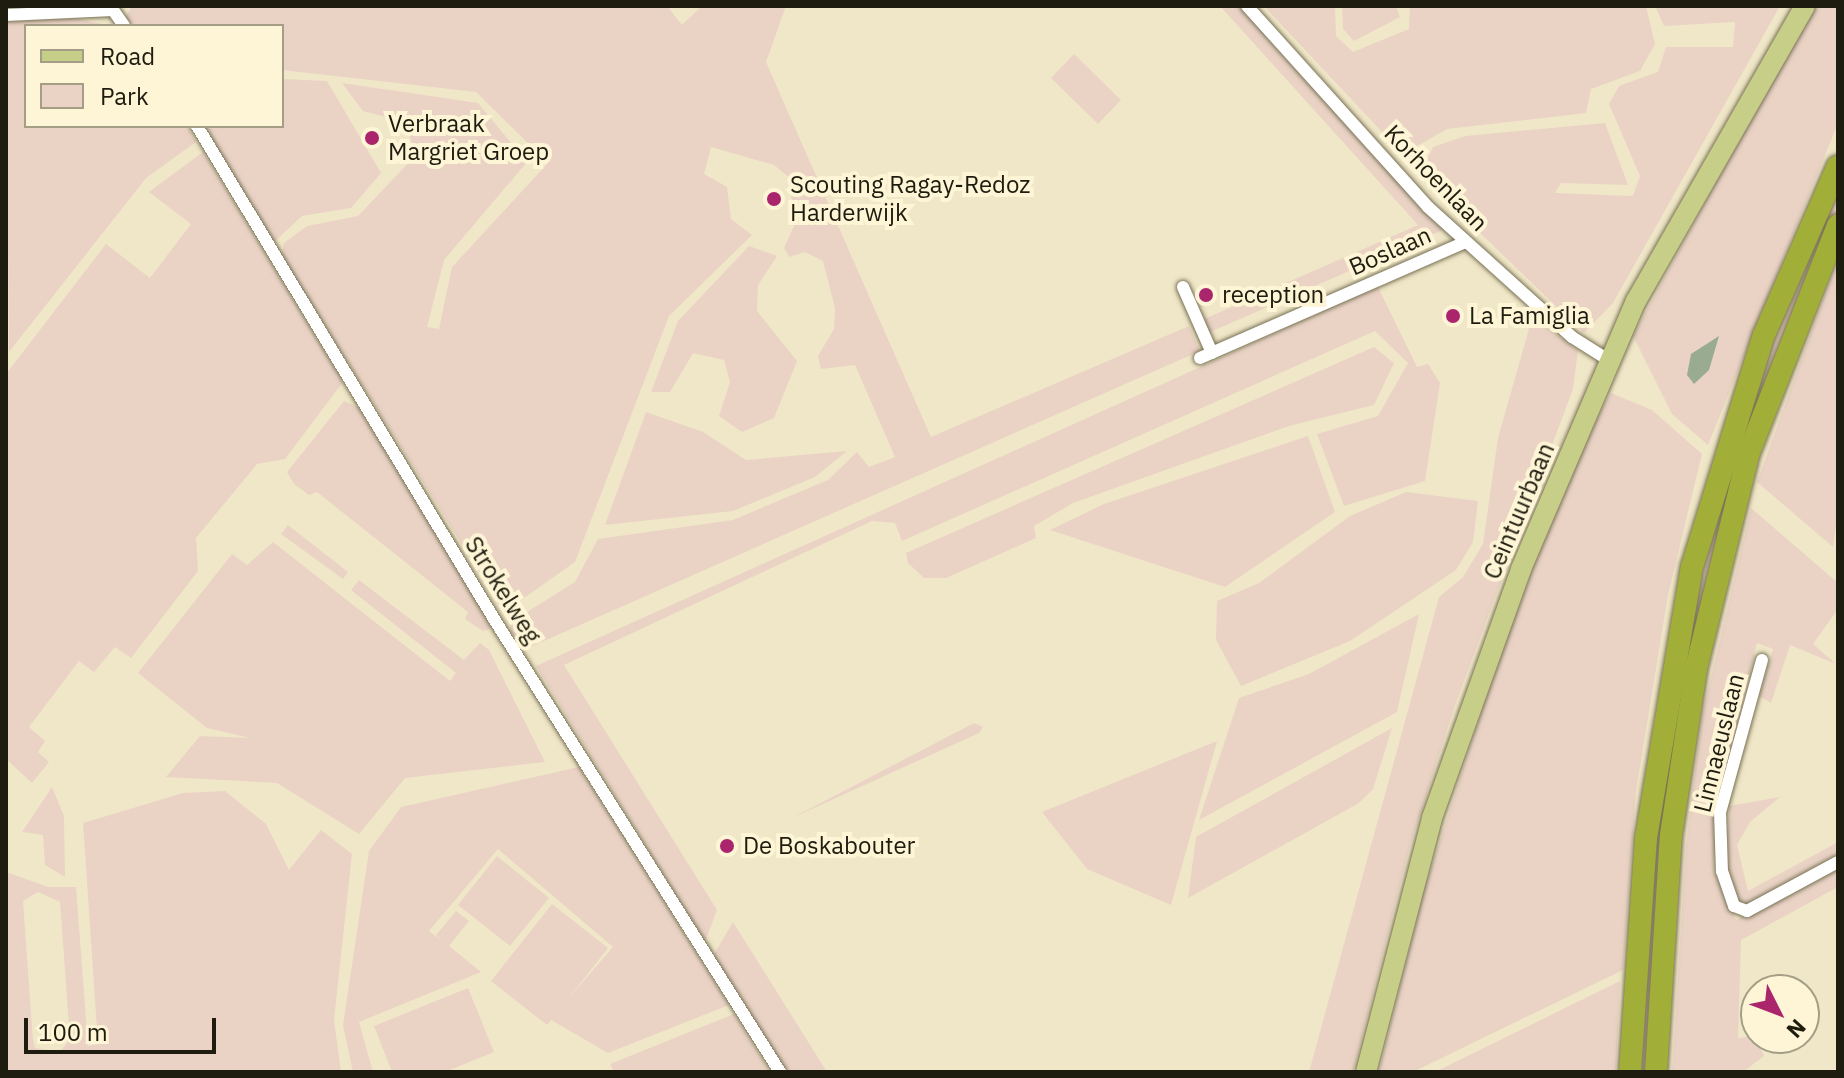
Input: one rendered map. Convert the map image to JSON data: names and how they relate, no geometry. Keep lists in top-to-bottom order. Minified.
{"streets":{"main road":["Ceintuurbaan"],"street":["Korhoenlaan","Boslaan","Strokelweg","Linnaeuslaan"]},"crossings":[["Korhoenlaan","Boslaan"],["Korhoenlaan","Ceintuurbaan"]],"places":["Verbraak Margriet Groep","Scouting Ragay-Redoz Harderwijk","reception","La Famiglia","De Boskabouter"],"legend":["Road","Park"],"scale_bar":"100 m","north":"bottom right"}
